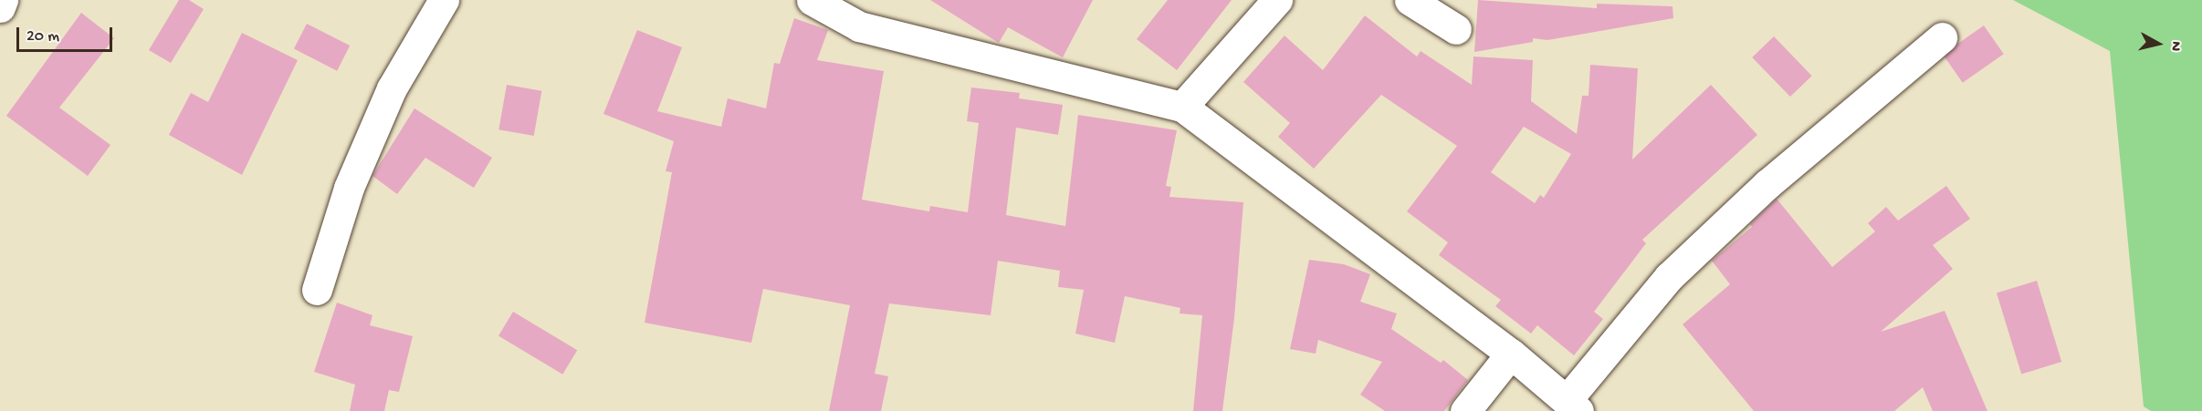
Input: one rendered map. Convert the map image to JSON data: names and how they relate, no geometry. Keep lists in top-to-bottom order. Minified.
{"scale_bar":"20 m","north":"right"}
